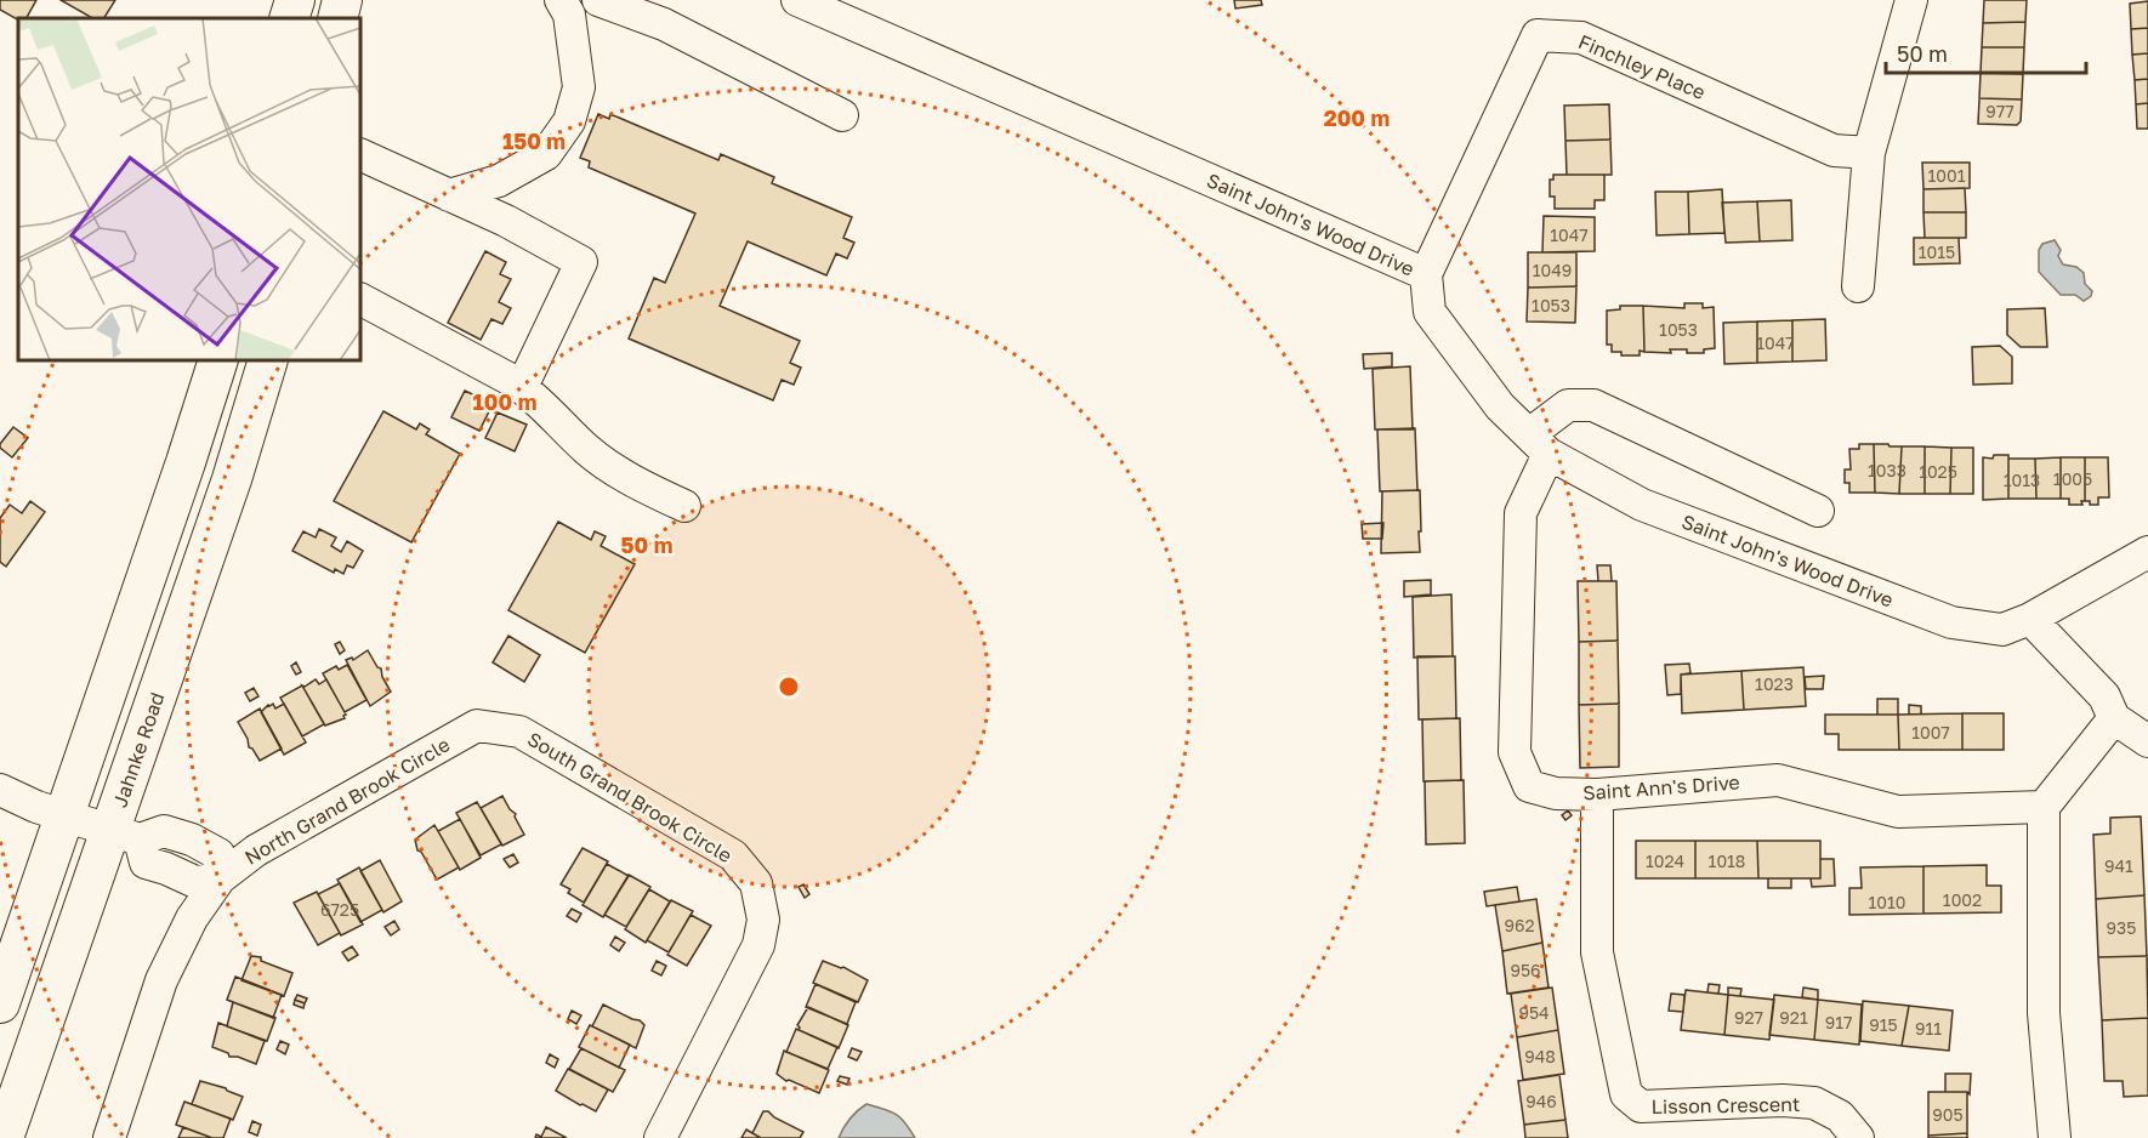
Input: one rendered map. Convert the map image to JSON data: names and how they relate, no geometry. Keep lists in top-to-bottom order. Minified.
{"streets":{"main road":["Jahnke Road"],"street":["Finchley Place","Saint John's Wood Drive","Saint Ann's Drive","South Grand Brook Circle","North Grand Brook Circle","Lisson Crescent"]},"crossings":[["Finchley Place","Saint John's Wood Drive"],["Saint John's Wood Drive","Saint Ann's Drive"],["Jahnke Road","North Grand Brook Circle"],["Saint Ann's Drive","Lisson Crescent"],["South Grand Brook Circle","North Grand Brook Circle"]],"house_numbers":["977","1001","1047","1015","1049","1053","1053","1047","1033","1025","1005","1013","1023","1007","1024","1018","941","1002","1010","6725","962","935","956","954","927","921","917","915","911","948","946","905"],"scale_bar":"50 m","rings":["200 m","150 m","100 m","50 m"]}
